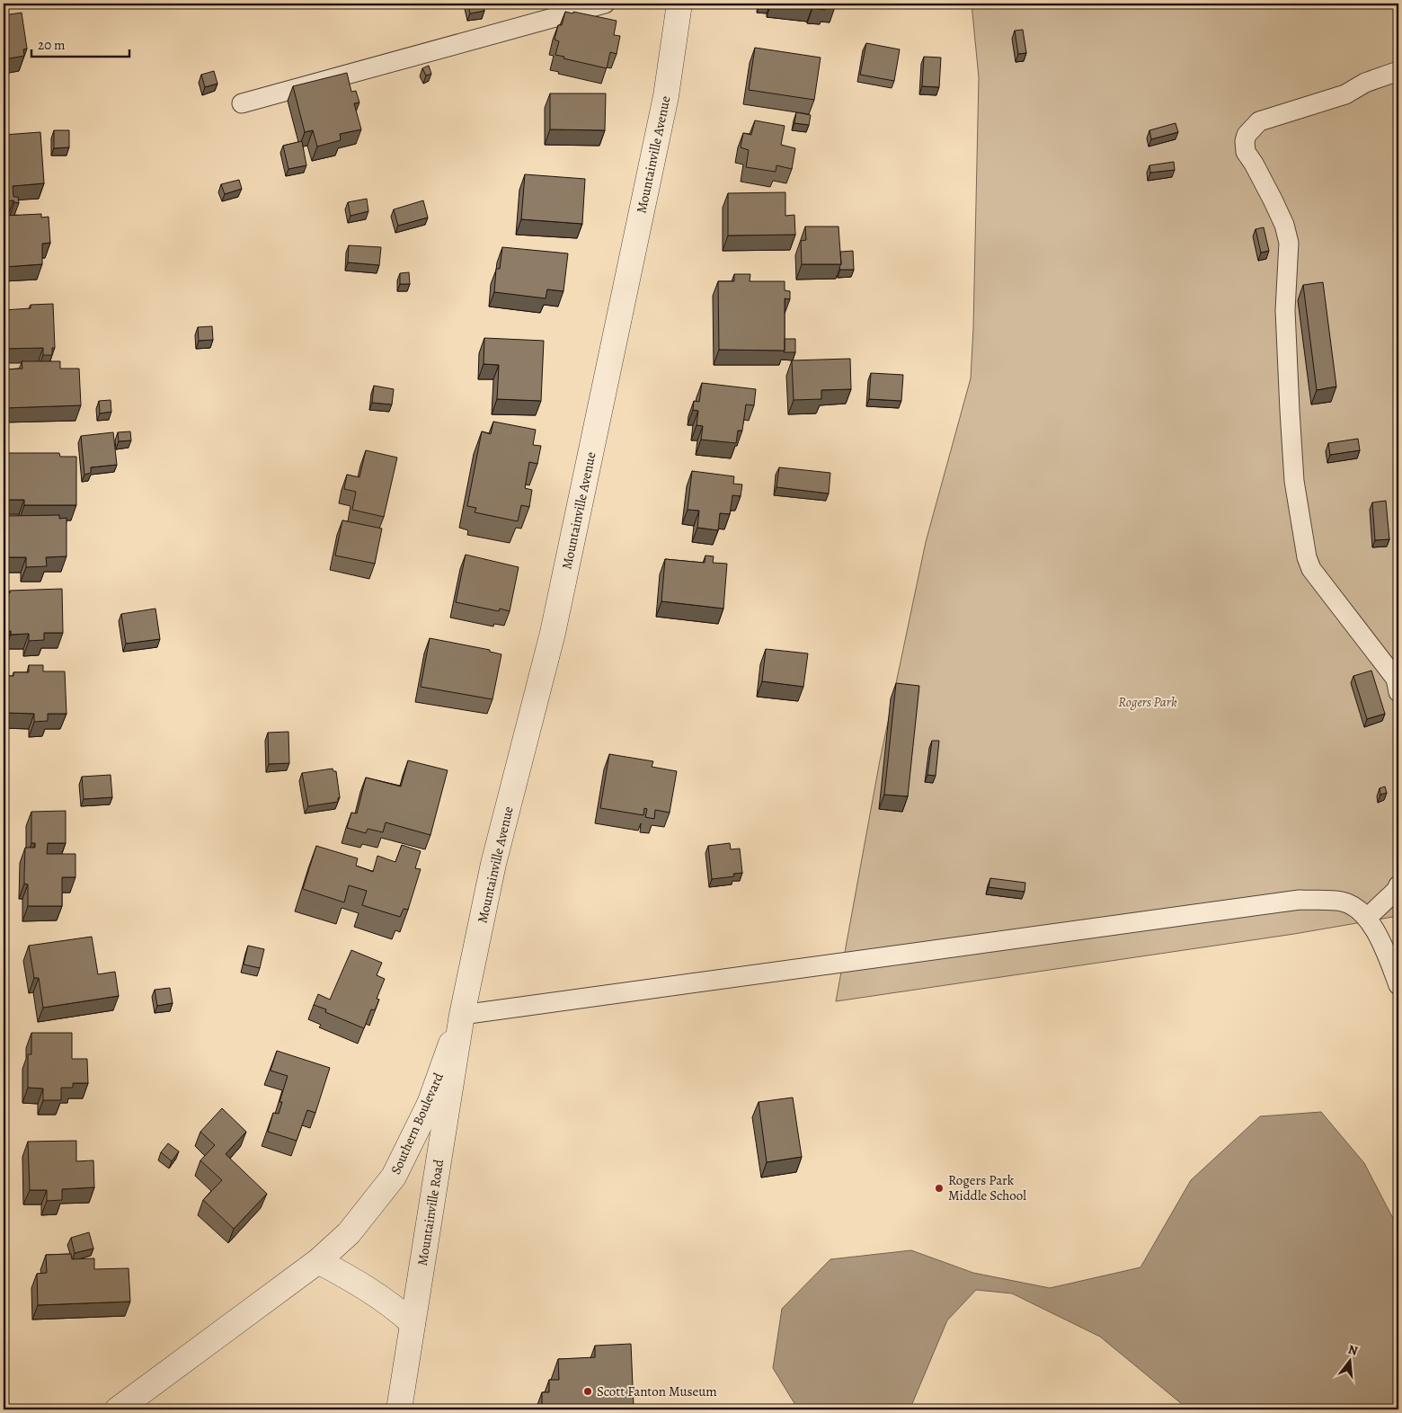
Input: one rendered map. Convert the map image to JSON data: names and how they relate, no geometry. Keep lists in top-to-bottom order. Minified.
{"streets":{"street":["Mountainville Avenue","Southern Boulevard","Mountainville Road"]},"crossings":[["Mountainville Avenue","Southern Boulevard"],["Mountainville Avenue","Mountainville Road"],["Southern Boulevard","Mountainville Road"]],"parks":["Rogers Park"],"places":["Rogers Park Middle School","Scott Fanton Museum"],"scale_bar":"20 m","north":"top"}
